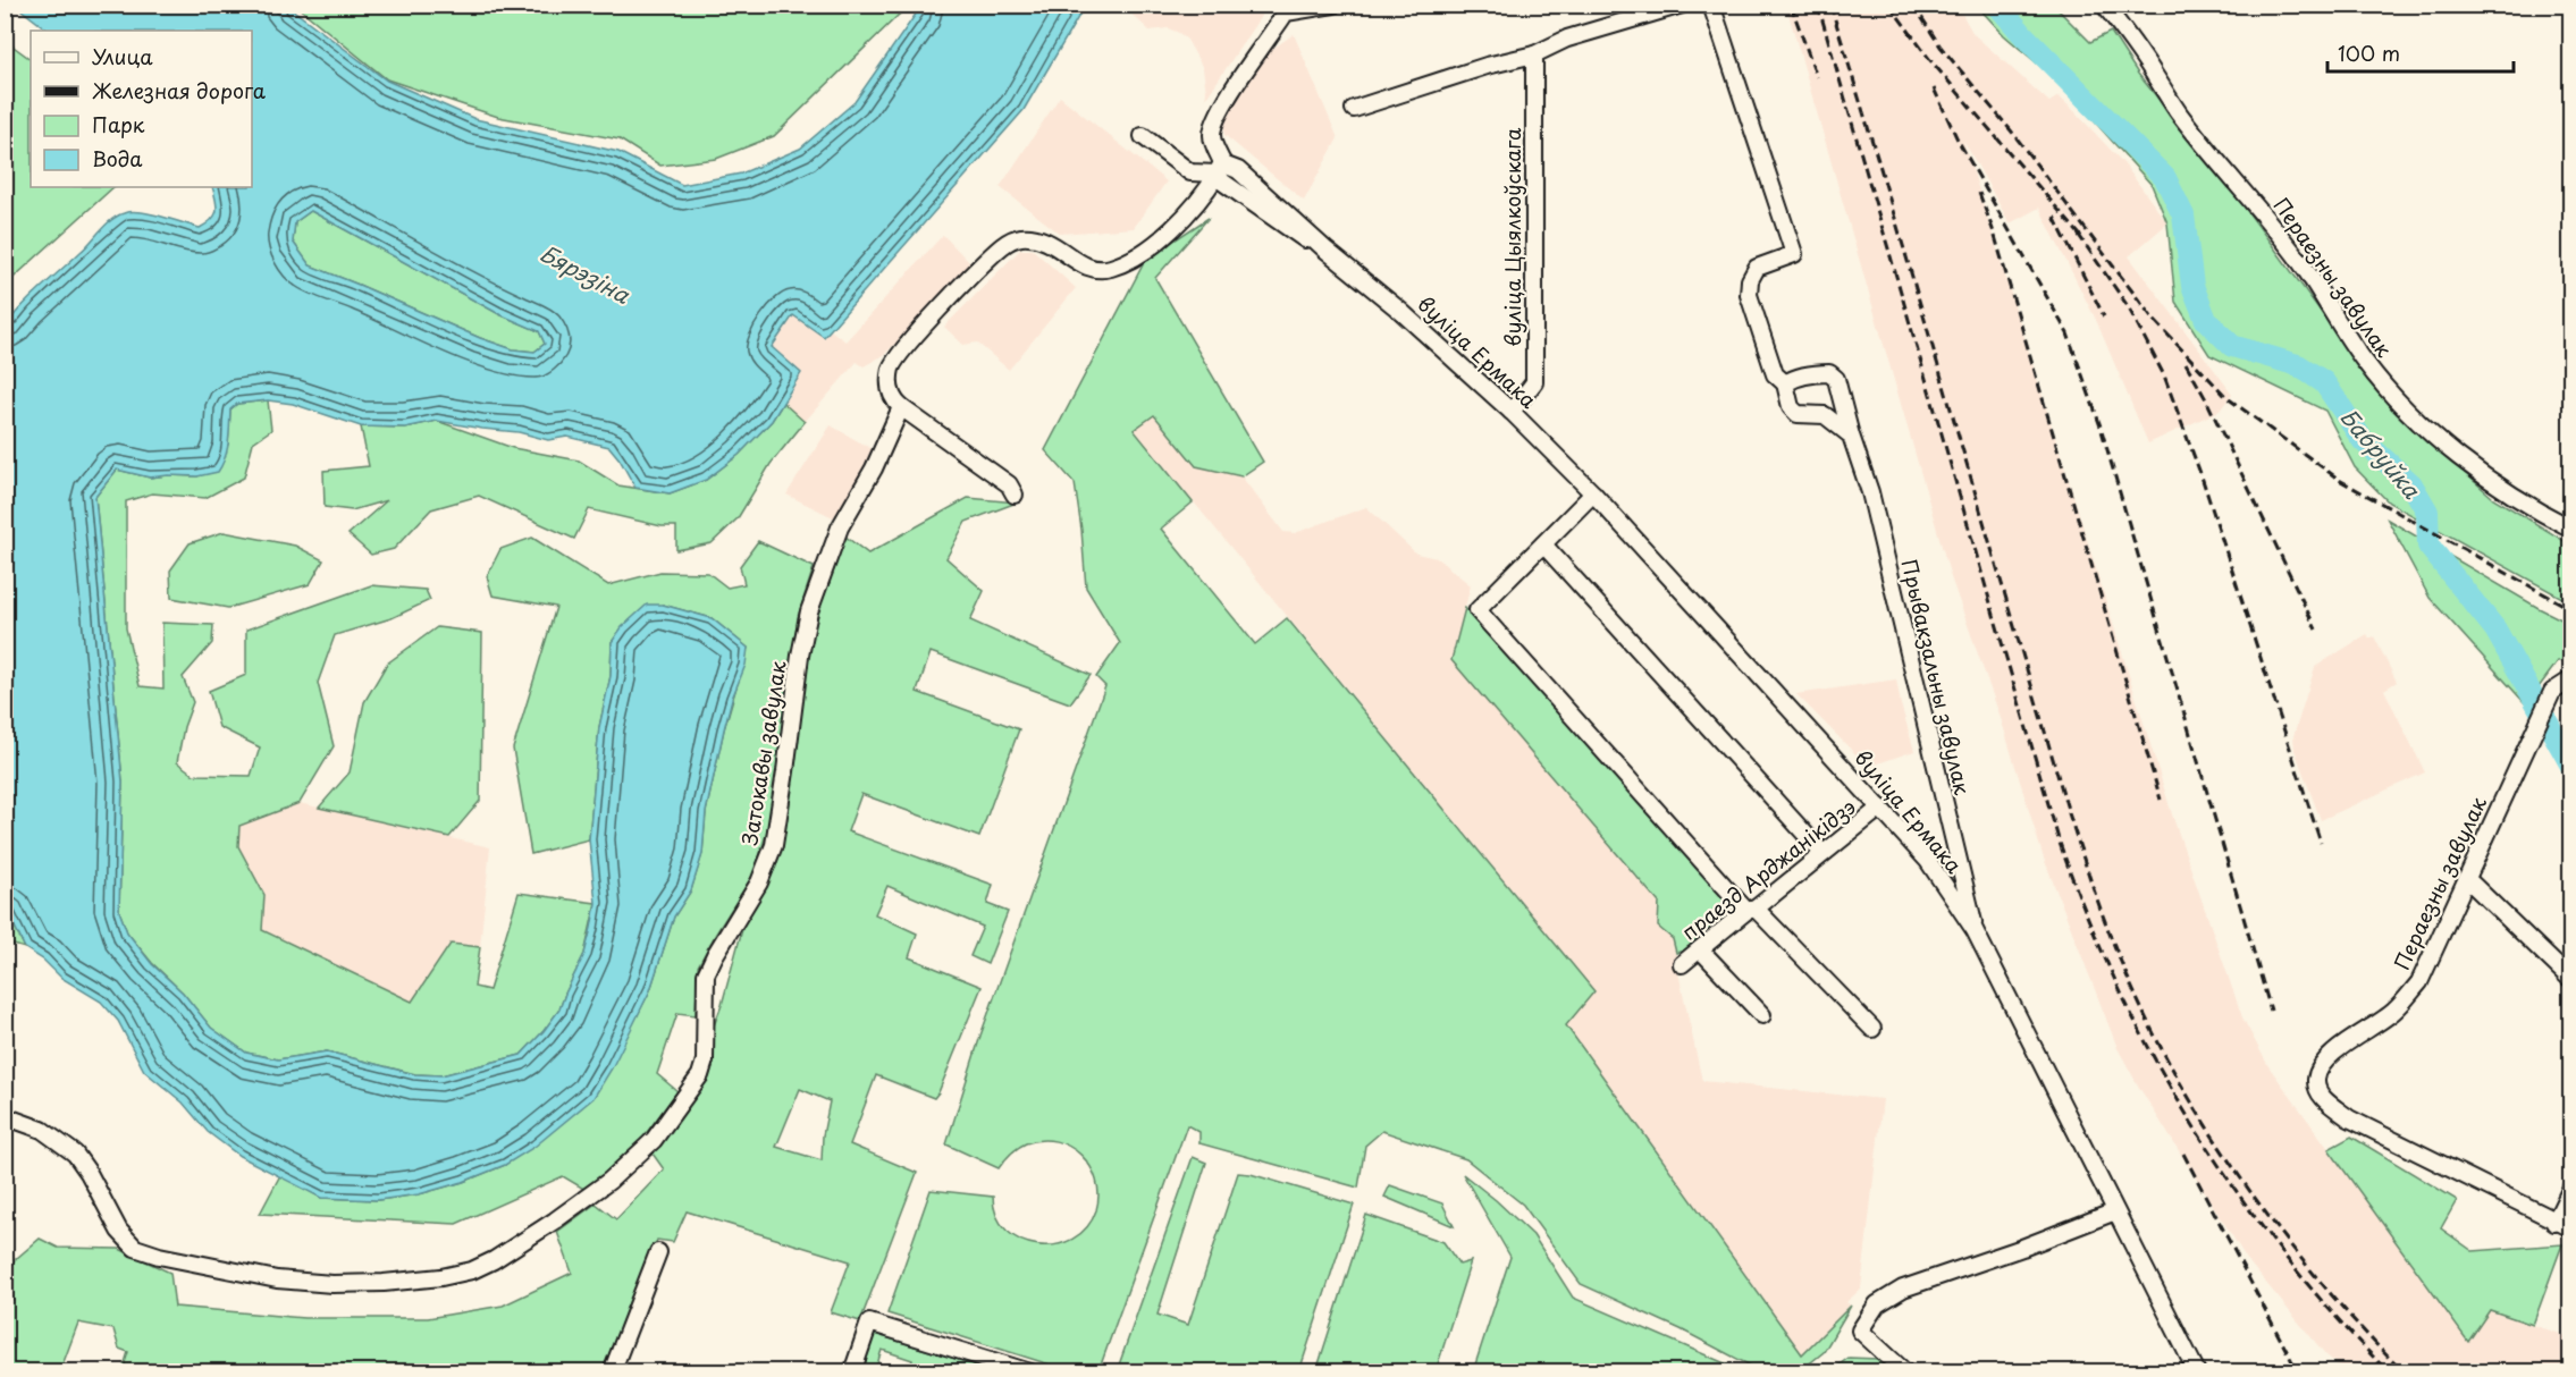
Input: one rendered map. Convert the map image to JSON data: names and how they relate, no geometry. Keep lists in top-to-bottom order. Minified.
{"streets":{"street":["вуліца Цыялкоўскага","Пераезны завулак","вуліца Ермака","Прывакзальны завулак","Затокавы завулак","праезд Арджанікідзэ"]},"crossings":[["вуліца Цыялкоўскага","вуліца Ермака"],["вуліца Ермака","Прывакзальны завулак"],["вуліца Ермака","праезд Арджанікідзэ"]],"water":["Бярэзіна","Бабруйка"],"legend":["Улица","Железная дорога","Парк","Вода"],"scale_bar":"100 m"}
